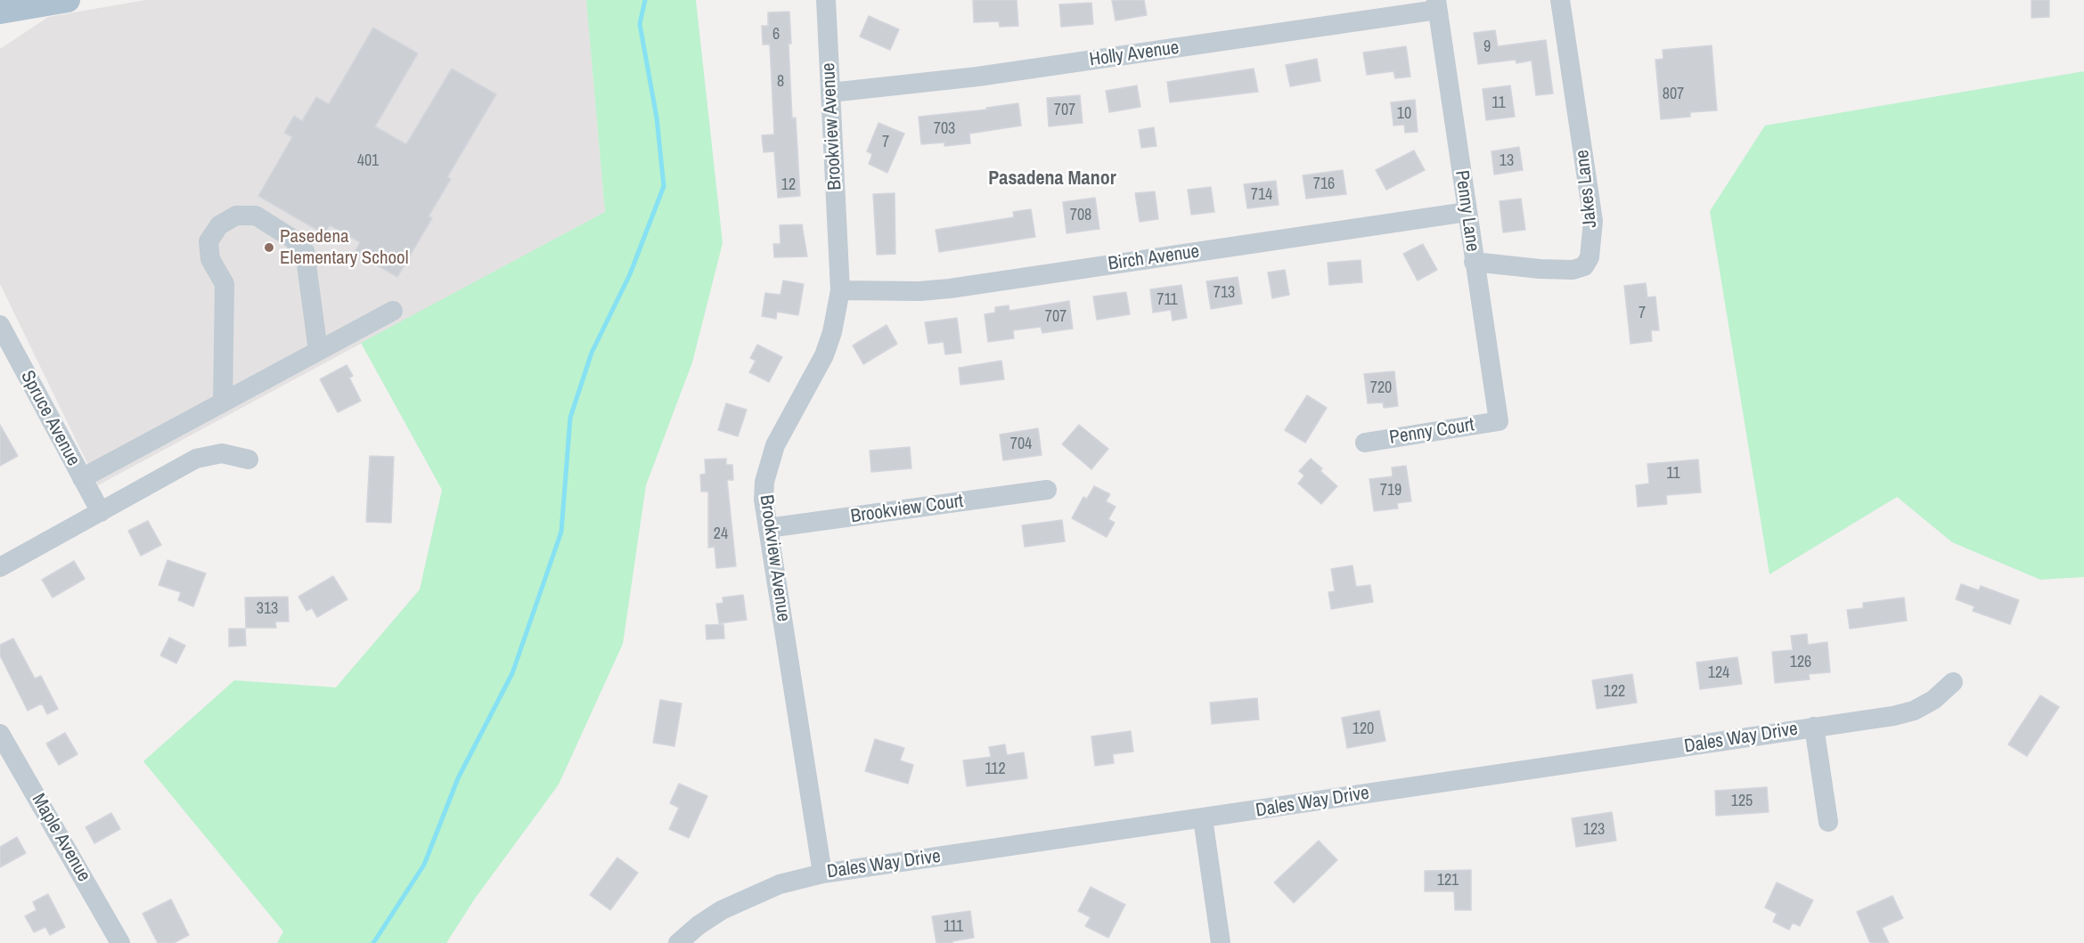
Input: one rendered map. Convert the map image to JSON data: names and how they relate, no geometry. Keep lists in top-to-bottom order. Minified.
{"streets":{"street":["Holly Avenue","Brookview Avenue","Jakes Lane","Penny Lane","Birch Avenue","Spruce Avenue","Penny Court","Brookview Court","Dales Way Drive","Maple Avenue"]},"crossings":[["Holly Avenue","Brookview Avenue"],["Holly Avenue","Penny Lane"],["Brookview Avenue","Birch Avenue"],["Brookview Avenue","Brookview Court"],["Brookview Avenue","Dales Way Drive"],["Jakes Lane","Penny Lane"],["Penny Lane","Birch Avenue"],["Penny Lane","Penny Court"]],"districts":["Pasadena Manor"],"places":["Pasedena Elementary School"],"house_numbers":["6","9","8","807","11","707","10","703","7","401","13","716","12","714","708","713","711","7","707","720","704","11","719","24","313","126","124","122","120","112","125","123","121","111"]}
